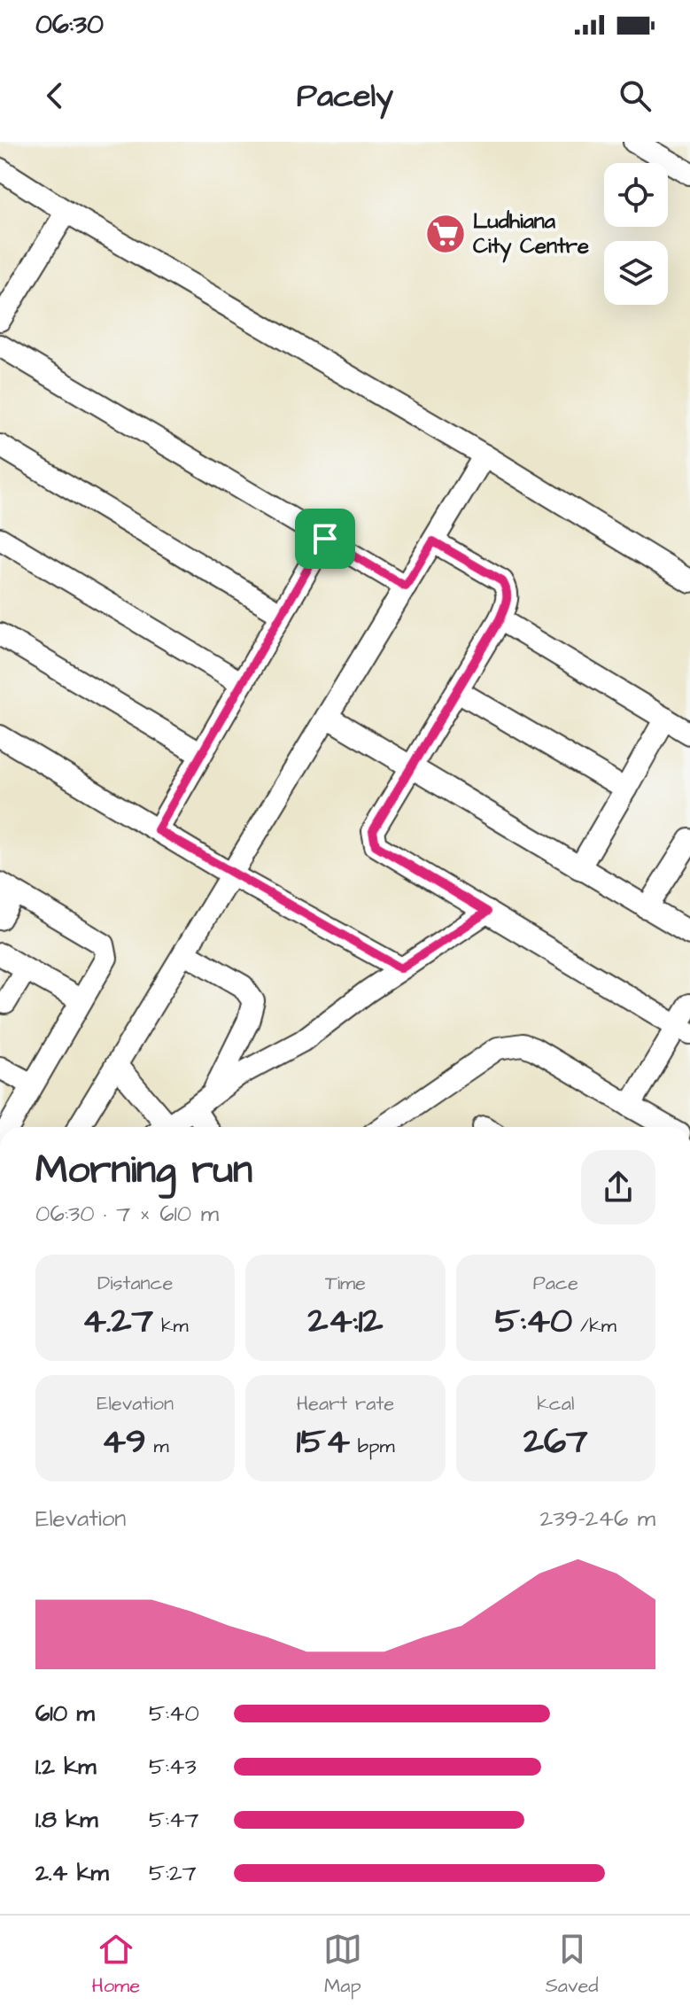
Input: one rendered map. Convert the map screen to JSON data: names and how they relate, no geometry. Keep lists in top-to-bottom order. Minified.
{"places":{"supermarket":["Ludhiana City Centre"]},"page":{"status":"06:30","header":"Pacely","heading":["Morning run","06:30 · 7 × 610 m"],"stats":[["Distance","4.27 km"],["Time","24:12"],["Pace","5:40 /km"],["Elevation","49 m"],["Heart rate","154 bpm"],["kcal","267"]],"chart":["Elevation","239–246 m"],"list":[{"name":"610 m","note":"5:40"},{"name":"1.2 km","note":"5:43"},{"name":"1.8 km","note":"5:47"},{"name":"2.4 km","note":"5:27"}],"tabs":["Home","Map","Saved"]}}
